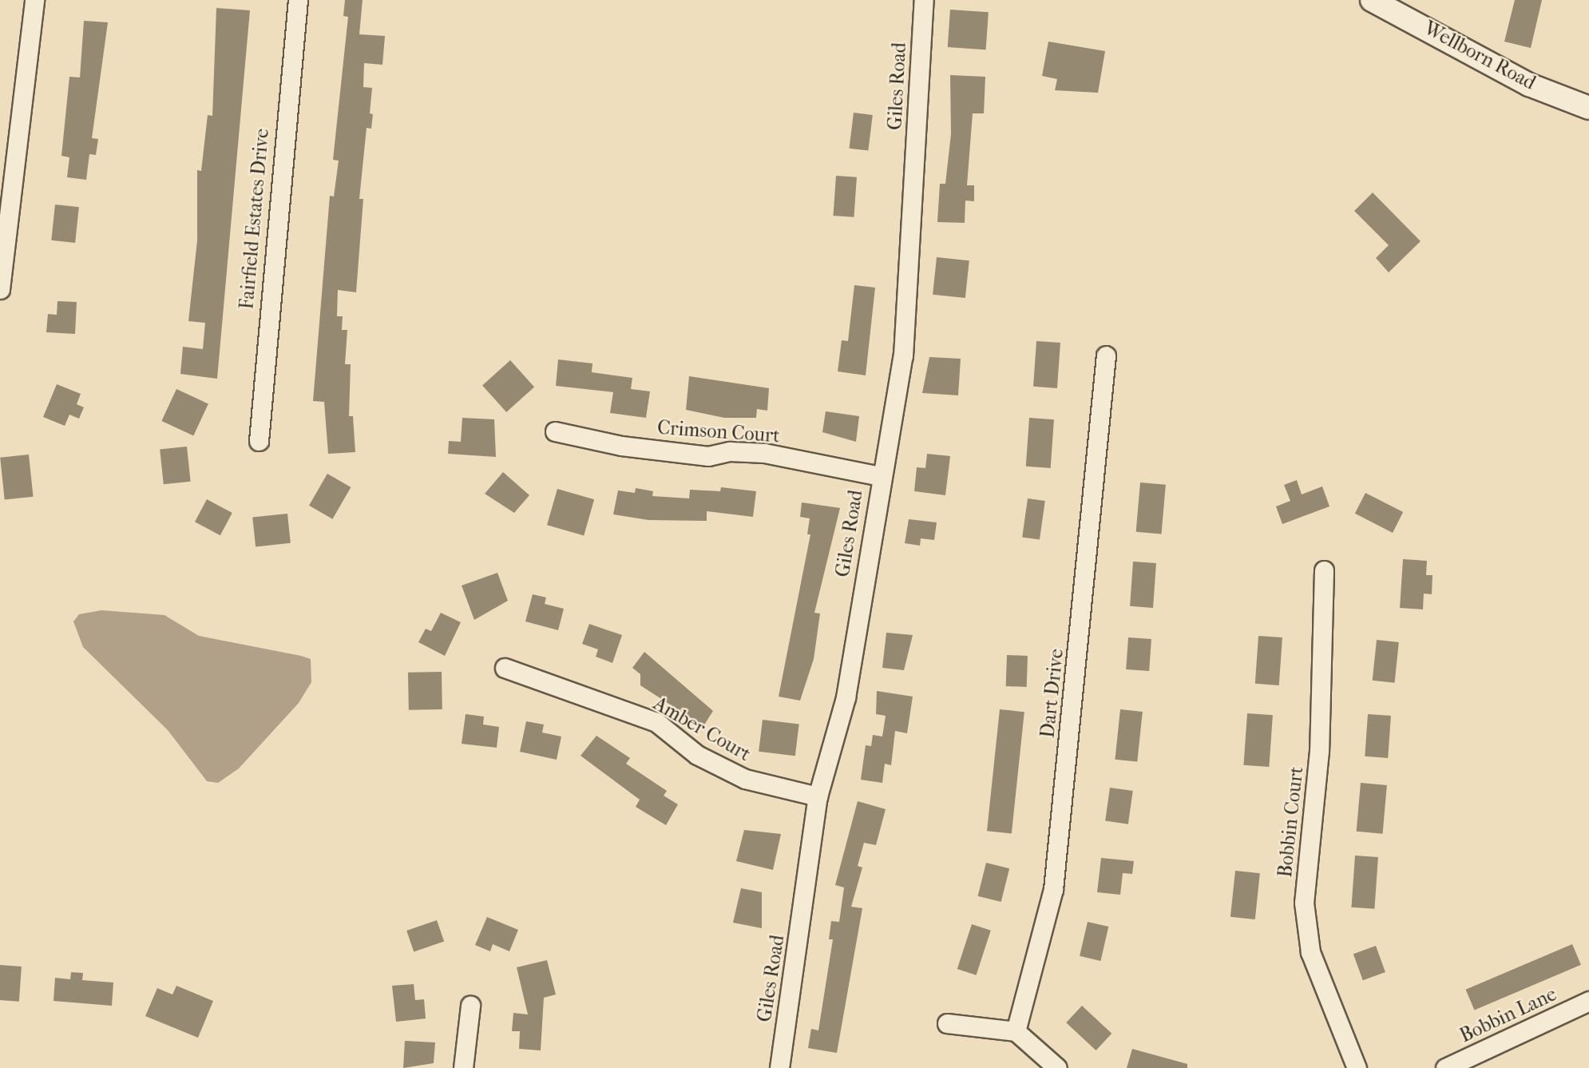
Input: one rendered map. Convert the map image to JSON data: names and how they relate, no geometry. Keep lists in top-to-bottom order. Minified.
{"streets":{"street":["Wellborn Road","Giles Road","Fairfield Estates Drive","Crimson Court","Dart Drive","Amber Court","Bobbin Court","Bobbin Lane"]},"crossings":[["Giles Road","Crimson Court"],["Giles Road","Amber Court"]]}
